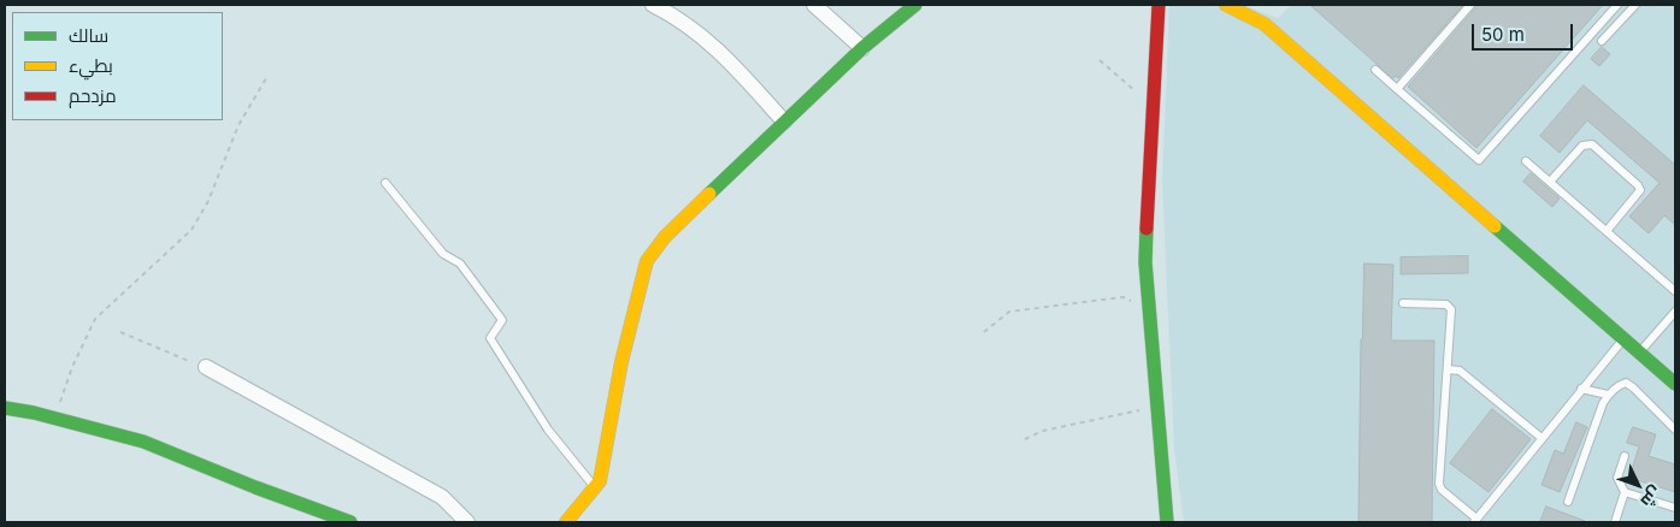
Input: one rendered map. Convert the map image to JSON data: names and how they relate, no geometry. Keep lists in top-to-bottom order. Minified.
{"legend":["سالك","بطيء","مزدحم"],"scale_bar":"50 m","north":"bottom right"}
